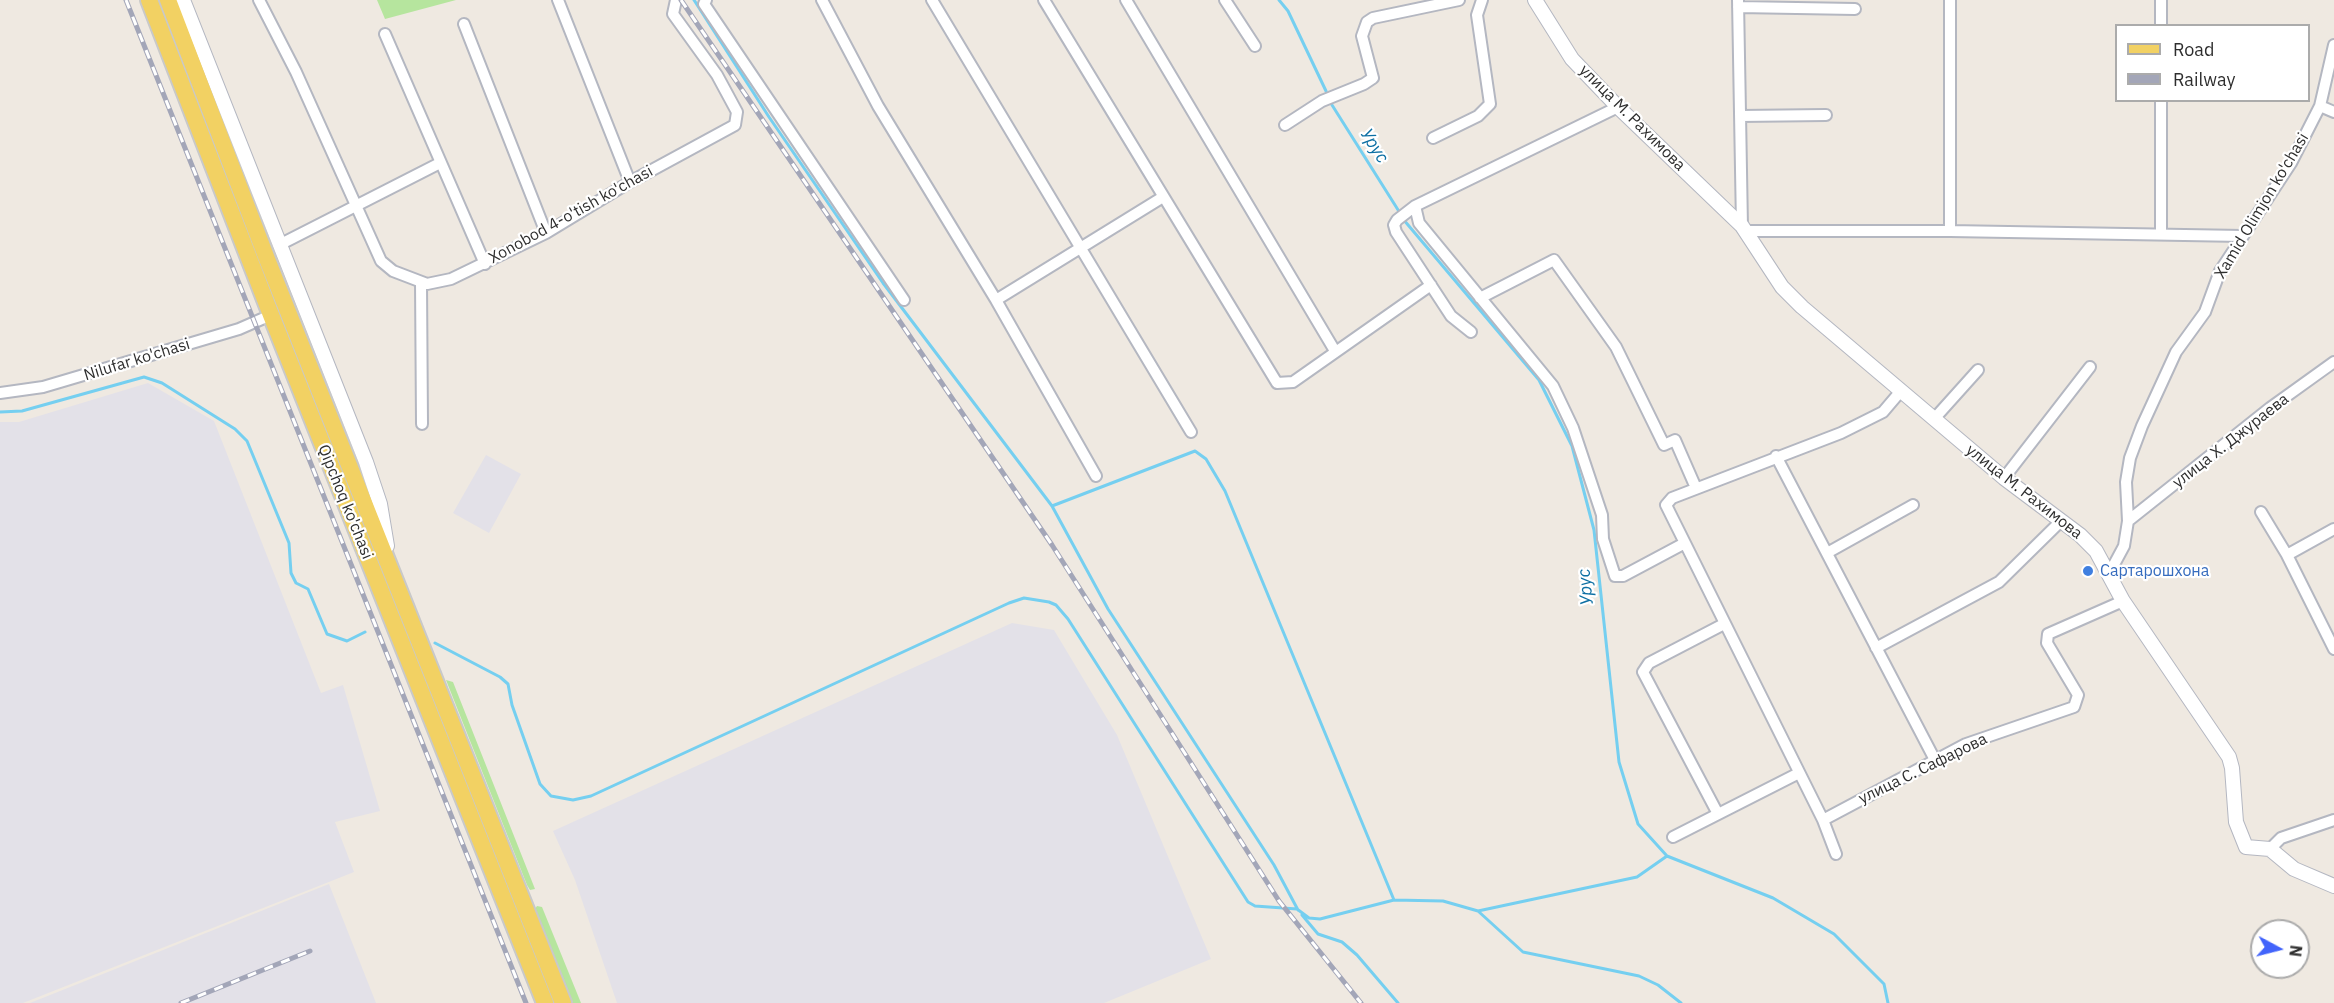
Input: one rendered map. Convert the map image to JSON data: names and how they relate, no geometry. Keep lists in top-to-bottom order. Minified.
{"streets":{"main road":["Qipchoq ko'chasi"],"street":["улица М. Рахимова","Xamid Olimjon ko'chasi","Xonobod 4-o'tish ko'chasi","Nilufar ko'chasi","улица Х. Джураева","улица С. Сафарова"]},"crossings":[["улица М. Рахимова","Xamid Olimjon ko'chasi"],["улица М. Рахимова","улица С. Сафарова"],["Xamid Olimjon ko'chasi","улица Х. Джураева"],["Nilufar ko'chasi","Qipchoq ko'chasi"]],"water":["Урус"],"places":["Сартарошхона"],"legend":["Road","Railway"],"north":"right"}
